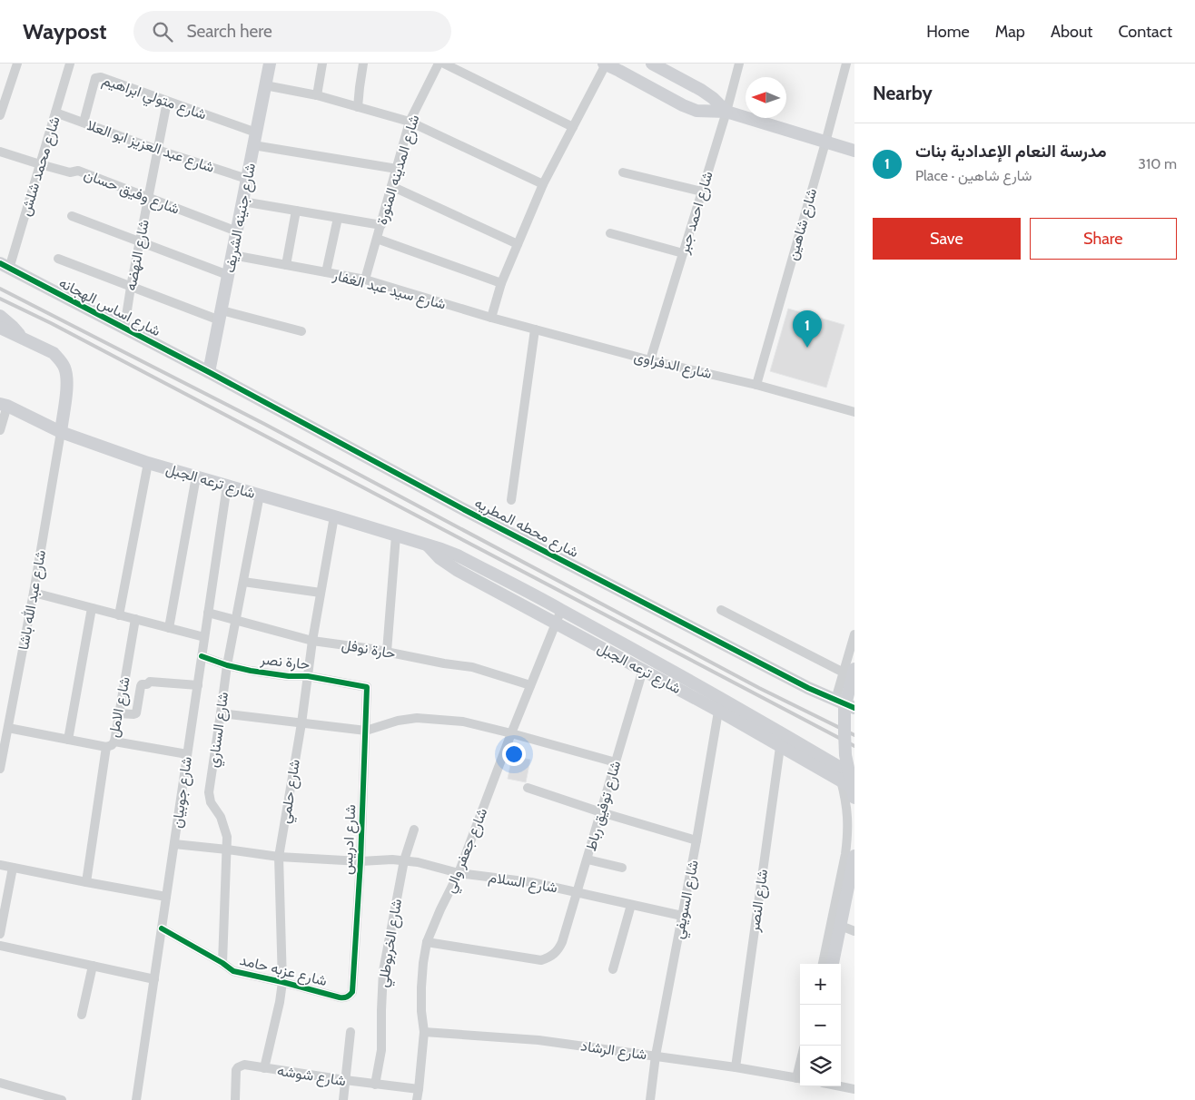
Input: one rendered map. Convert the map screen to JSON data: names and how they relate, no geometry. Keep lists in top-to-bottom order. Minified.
{"streets":{"street":["شارع متولي ابراهيم","شارع عبد العزيز ابو العلا","شارع محمد شلش","شارع المدينه المنورة","شارع وفيق حسان","شارع احمد جبر","شارع جنينه الشريف","شارع شاهين","شارع النهضه","شارع سيد عبد الغفار","شارع اساس الهجانه","شارع الدفراوى","شارع ترعه الجبل","شارع محطه المطريه","شارع عبد الله باشا","حارة نوفل","حارة نصر","شارع الامل","شارع السناري","شارع حلمي","شارع جوبيان","شارع توفيق رباط","شارع ادريس","شارع جعفر والي","شارع السلام","شارع السويفي","شارع النصر","شارع الخربوطلي","شارع عزبه حامد","شارع الرشاد","شارع شوشه"]},"crossings":[["شارع متولي ابراهيم","شارع عبد العزيز ابو العلا"],["شارع متولي ابراهيم","شارع المدينه المنورة"],["شارع متولي ابراهيم","شارع جنينه الشريف"],["شارع متولي ابراهيم","شارع النهضه"],["شارع عبد العزيز ابو العلا","شارع محمد شلش"],["شارع عبد العزيز ابو العلا","شارع جنينه الشريف"],["شارع عبد العزيز ابو العلا","شارع النهضه"],["شارع محمد شلش","شارع وفيق حسان"],["شارع محمد شلش","شارع اساس الهجانه"],["شارع المدينه المنورة","شارع سيد عبد الغفار"],["شارع وفيق حسان","شارع جنينه الشريف"],["شارع وفيق حسان","شارع النهضه"],["شارع احمد جبر","شارع الدفراوى"],["شارع جنينه الشريف","شارع سيد عبد الغفار"],["شارع جنينه الشريف","شارع اساس الهجانه"],["شارع جنينه الشريف","شارع محطه المطريه"],["شارع شاهين","شارع الدفراوى"],["شارع النهضه","شارع اساس الهجانه"],["شارع سيد عبد الغفار","شارع الدفراوى"],["شارع اساس الهجانه","شارع محطه المطريه"],["شارع ترعه الجبل","شارع عبد الله باشا"],["شارع ترعه الجبل","شارع السناري"],["شارع ترعه الجبل","شارع حلمي"],["شارع ترعه الجبل","شارع جوبيان"],["شارع ترعه الجبل","شارع توفيق رباط"],["شارع ترعه الجبل","شارع جعفر والي"],["شارع ترعه الجبل","شارع السويفي"],["شارع ترعه الجبل","شارع النصر"],["شارع عبد الله باشا","شارع الامل"],["حارة نوفل","شارع السناري"],["حارة نوفل","شارع حلمي"],["حارة نوفل","شارع جوبيان"],["حارة نوفل","شارع جعفر والي"],["حارة نصر","شارع السناري"],["حارة نصر","شارع حلمي"],["حارة نصر","شارع جوبيان"],["حارة نصر","شارع ادريس"],["شارع السناري","شارع السلام"],["شارع السناري","شارع عزبه حامد"],["شارع حلمي","شارع السلام"],["شارع حلمي","شارع عزبه حامد"],["شارع حلمي","شارع شوشه"],["شارع جوبيان","شارع السلام"],["شارع جوبيان","شارع عزبه حامد"],["شارع توفيق رباط","شارع جعفر والي"],["شارع توفيق رباط","شارع السلام"],["شارع ادريس","شارع السلام"],["شارع ادريس","شارع عزبه حامد"],["شارع جعفر والي","شارع السلام"],["شارع جعفر والي","شارع الرشاد"],["شارع جعفر والي","شارع شوشه"],["شارع السلام","شارع السويفي"],["شارع السلام","شارع الخربوطلي"],["شارع السويفي","شارع الرشاد"],["شارع النصر","شارع الرشاد"],["شارع الخربوطلي","شارع شوشه"]],"north":"left","page":{"header":"Waypost","search":"Search here","nav":["Home","Map","About","Contact"],"heading":"Nearby","list":[{"mark":"1","name":"مدرسة النعام الإعدادية بنات","note":"Place · شارع شاهين","value":"310 m"}],"buttons":["Save","Share"],"pins":"1","map_buttons":["+","−"]}}
